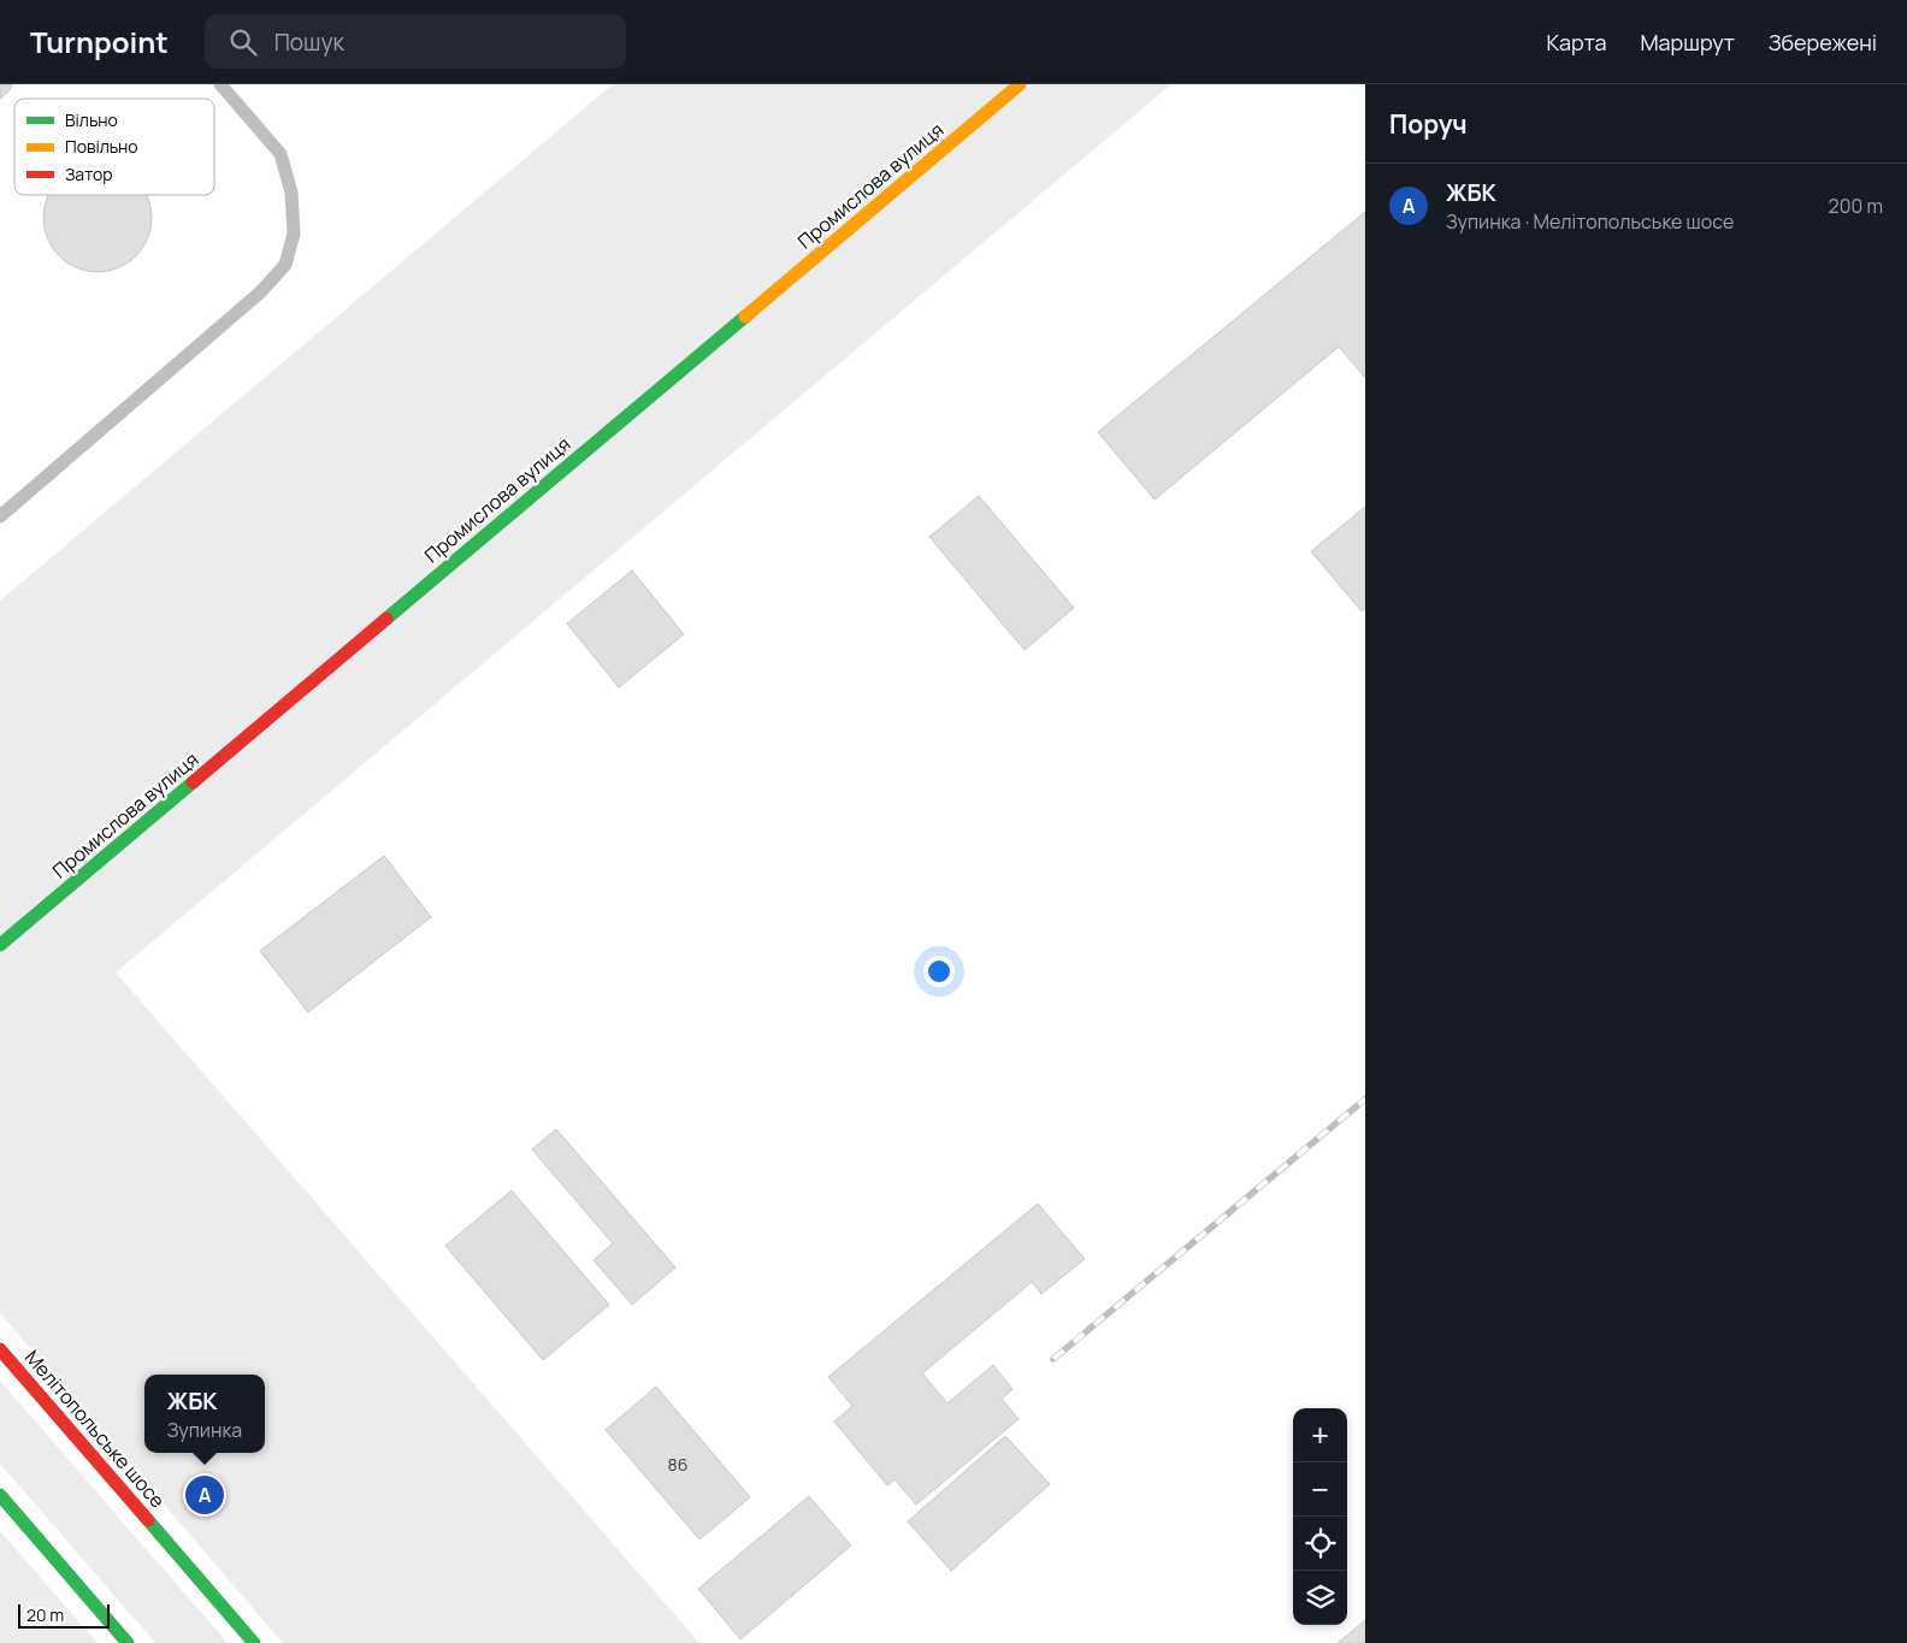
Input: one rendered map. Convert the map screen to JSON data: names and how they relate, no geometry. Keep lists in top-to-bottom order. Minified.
{"streets":{"street":["Промислова вулиця","Мелітопольське шосе"]},"house_numbers":["86"],"legend":["Вільно","Повільно","Затор"],"scale_bar":"20 m","page":{"header":"Turnpoint","search":"Пошук","nav":["Карта","Маршрут","Збережені"],"heading":"Поруч","list":[{"mark":"A","name":"ЖБК","note":"Зупинка · Мелітопольське шосе","value":"200 m"}],"popup":["ЖБК","Зупинка"],"map_buttons":["+","−"],"pins":"A","scale":"20 m"}}
